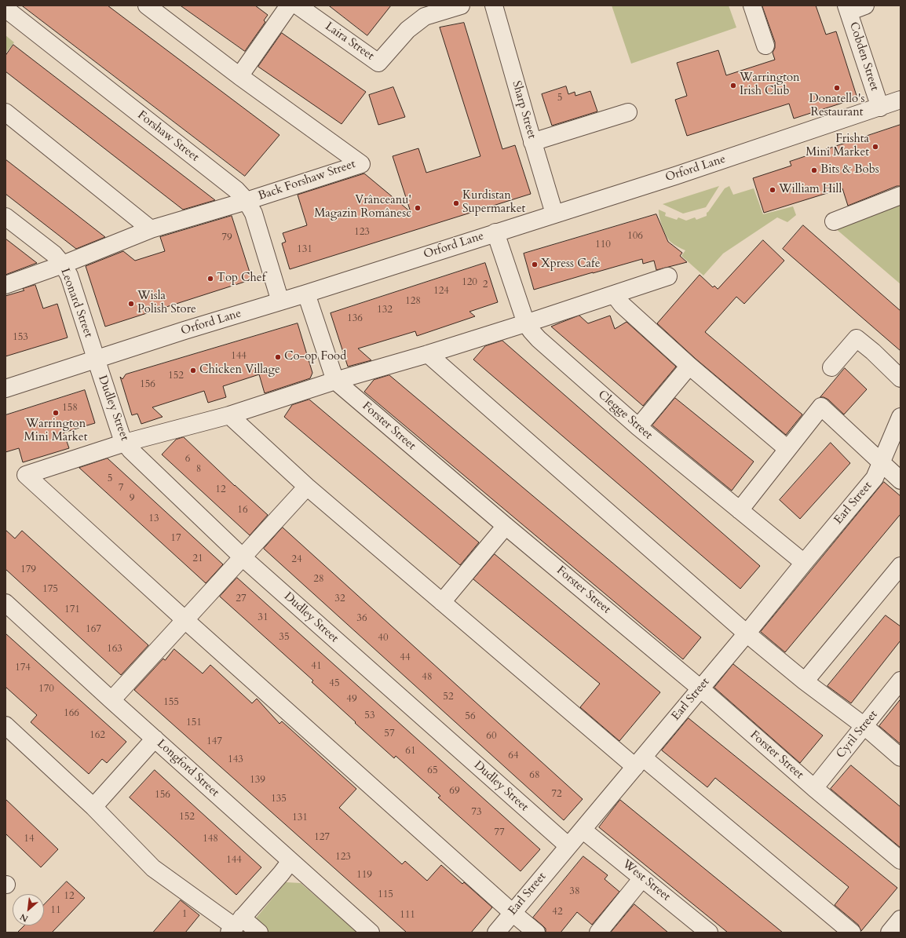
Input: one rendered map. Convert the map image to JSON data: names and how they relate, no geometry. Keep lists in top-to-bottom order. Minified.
{"streets":{"street":["Laira Street","Cobden Street","Sharp Street","Forshaw Street","Orford Lane","Back Forshaw Street","Leonard Street","Dudley Street","Clegge Street","Forster Street","Earl Street","Cyril Street","Longford Street","West Street"]},"crossings":[["Cobden Street","Orford Lane"],["Sharp Street","Orford Lane"],["Forshaw Street","Orford Lane"],["Forshaw Street","Back Forshaw Street"],["Orford Lane","Leonard Street"],["Orford Lane","Dudley Street"],["Orford Lane","Clegge Street"],["Back Forshaw Street","Leonard Street"],["Leonard Street","Dudley Street"],["Dudley Street","Earl Street"],["Clegge Street","Earl Street"],["Forster Street","Earl Street"],["Forster Street","Cyril Street"],["Earl Street","West Street"]],"places":["Warrington Irish Club","Donatello's Restaurant","Frishta Mini Market","Bits & Bobs","William Hill","Kurdistan Supermarket","Vrânceanu' Magazin Românesc","Xpress Cafe","Top Chef","Wisla Polish Store","Co-op Food","Chicken Village","Warrington Mini Market"],"house_numbers":["5","123","106","79","110","131","120","2","124","128","132","136","153","144","152","156","158","6","8","5","7","12","9","16","13","17","21","24","179","28","175","27","32","171","31","36","167","35","40","163","44","41","174","48","45","170","52","49","155","166","53","56","151","57","162","60","147","61","64","143","65","68","139","69","72","156","135","73","152","131","77","127","14","148","123","144","119","38","115","12","11","42","1","111"],"north":"bottom left"}
